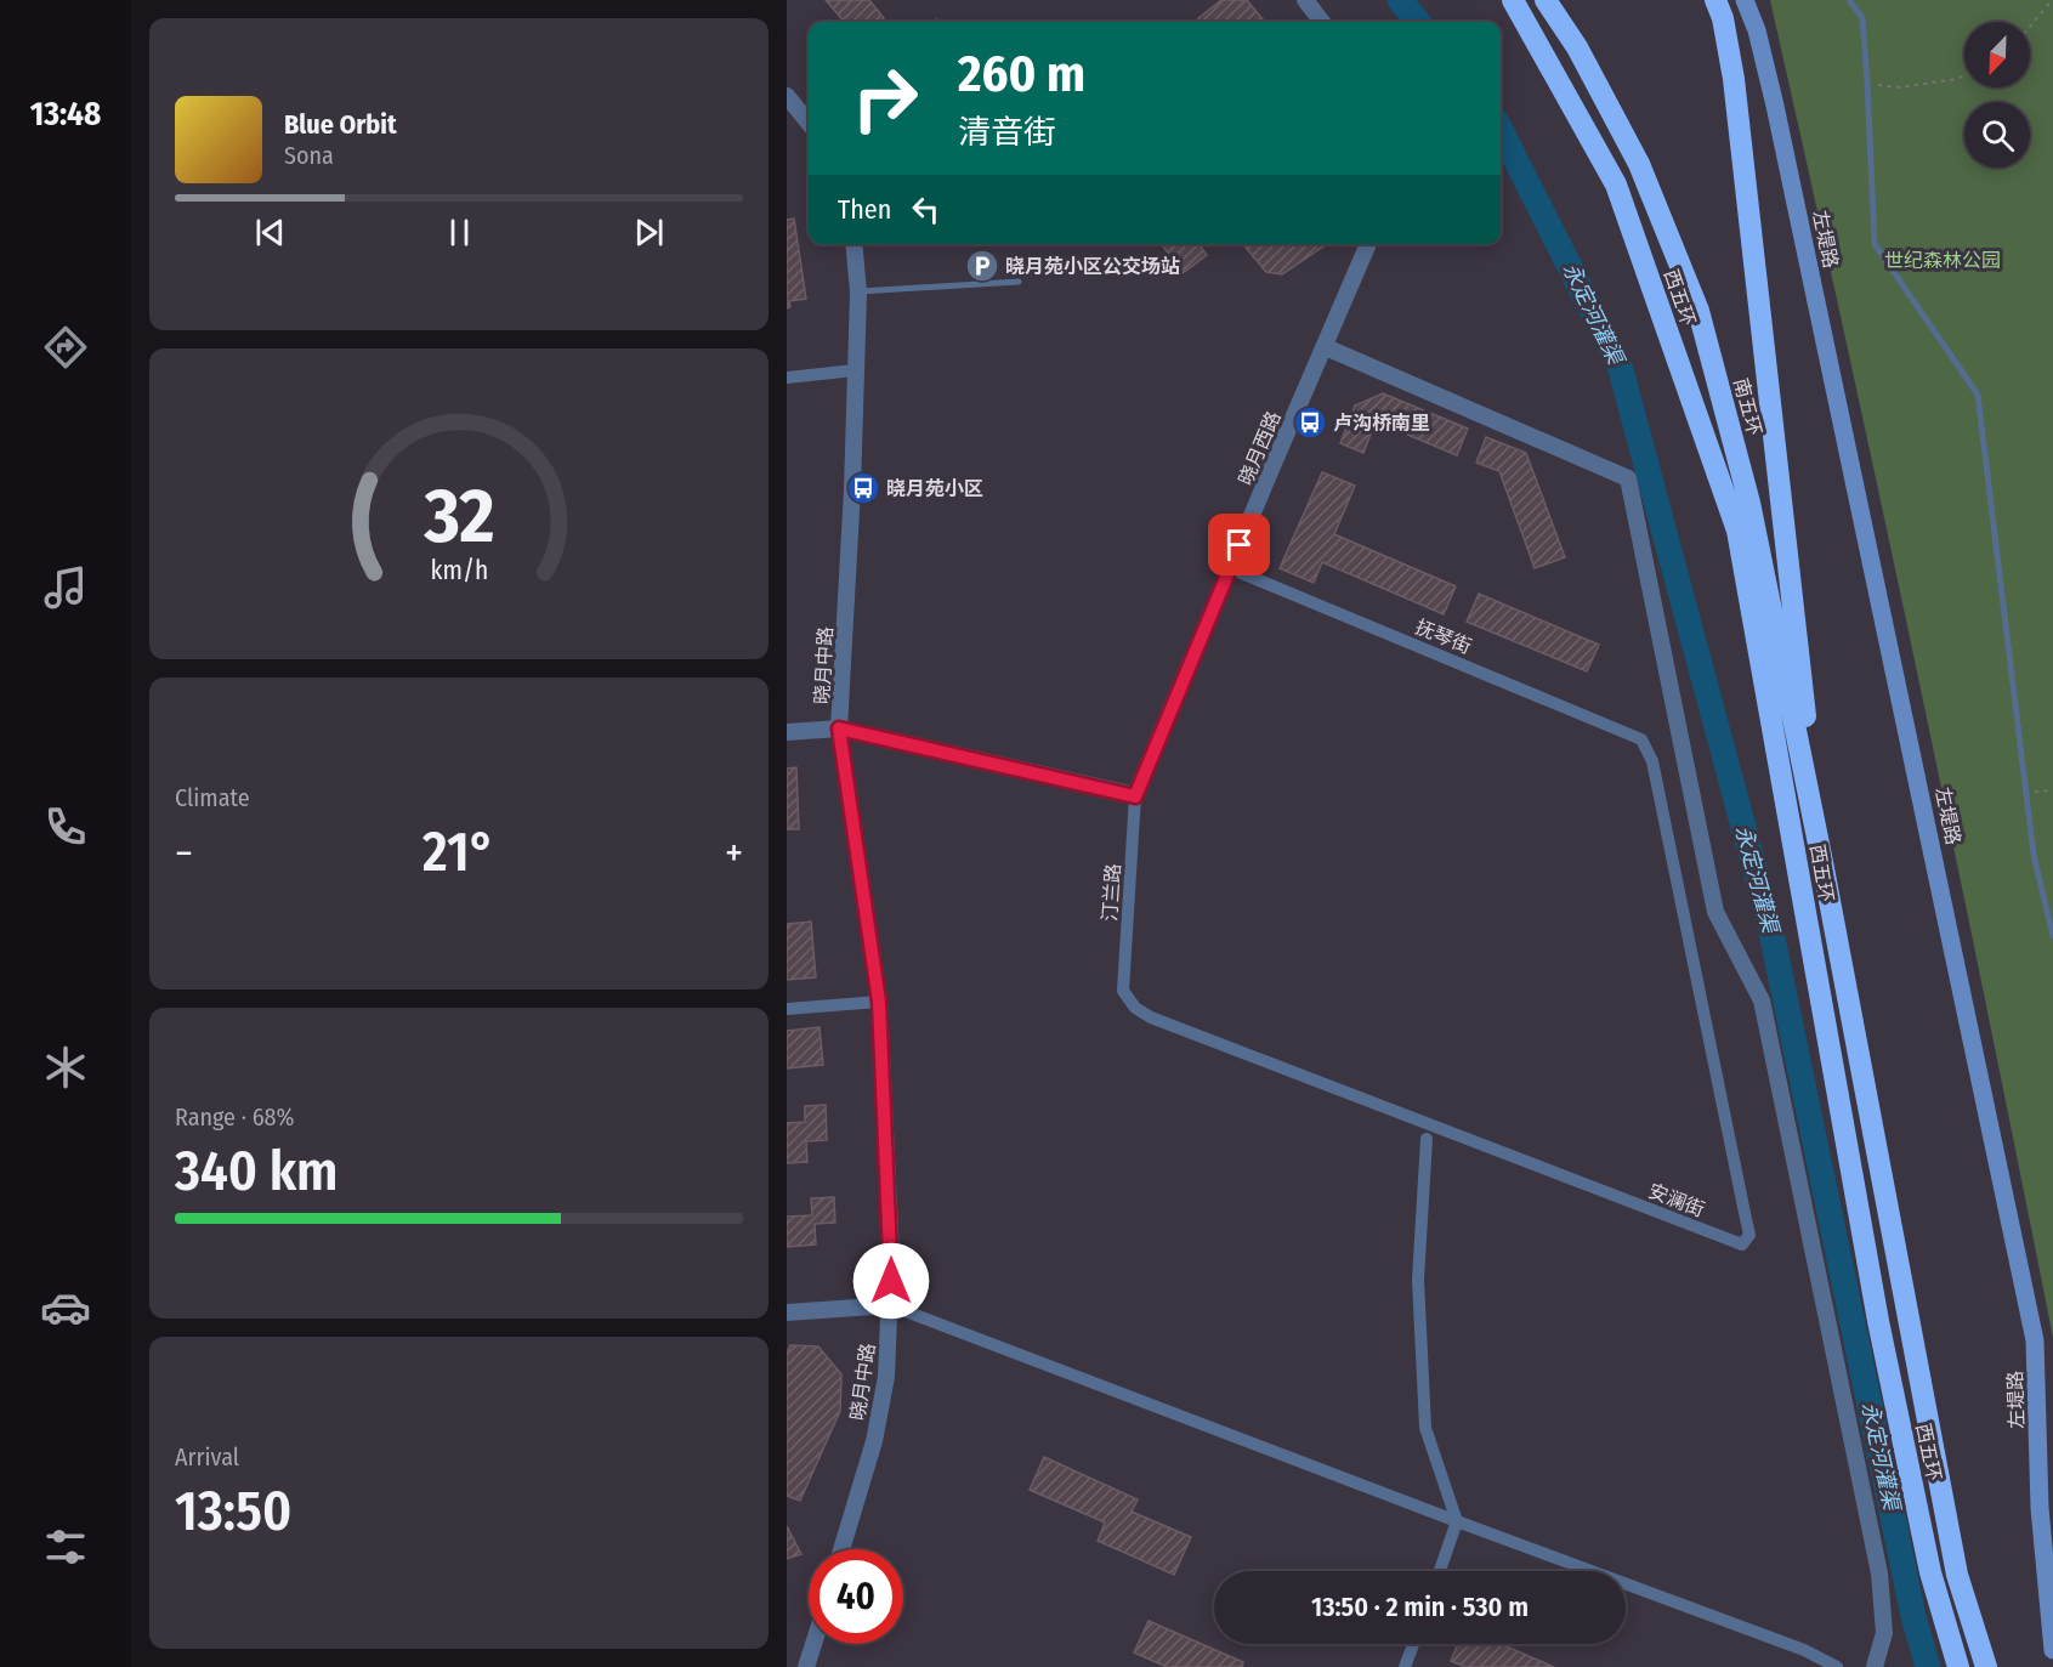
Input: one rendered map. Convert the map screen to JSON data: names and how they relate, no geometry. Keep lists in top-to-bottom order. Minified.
{"streets":{"highway":["西五环","南五环"],"main road":["左堤路"],"street":["晓月西路","抚琴街","晓月中路","汀兰路","安澜街"]},"crossings":[["西五环","南五环"],["晓月西路","抚琴街"],["晓月西路","汀兰路"],["抚琴街","安澜街"],["汀兰路","安澜街"]],"water":["永定河灌渠"],"parks":["世纪森林公园"],"places":{"parking":["晓月苑小区公交场站"],"bus stop":["卢沟桥南里","晓月苑小区"]},"north":"bottom left","page":{"tabs":"13:48","turn":["260 m","清音街"],"song":["Blue Orbit","Sona"],"then":"Then","tile":["Climate",["Range · 68%","340 km"],["Arrival","13:50"]],"heat":["−","21°","+"],"limit":"40","trip":"13:50 · 2 min · 530 m","gauge":["32","km/h"]}}
